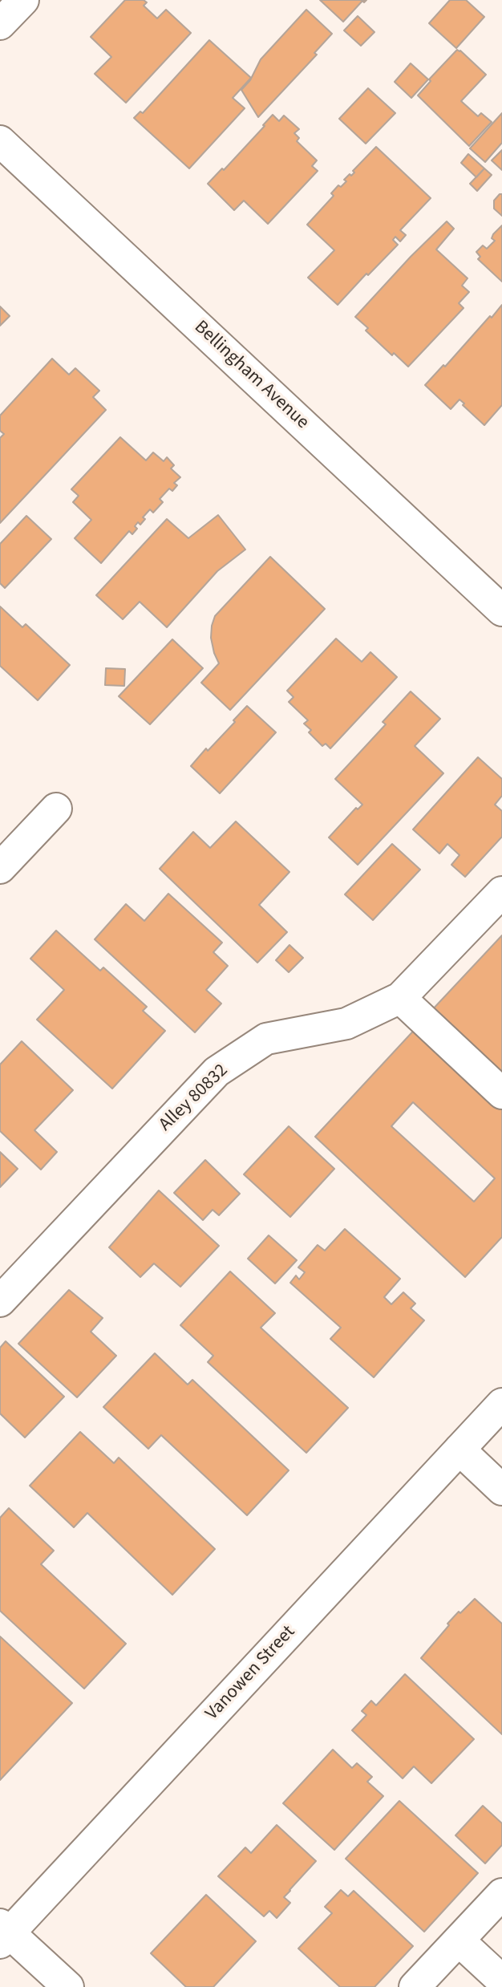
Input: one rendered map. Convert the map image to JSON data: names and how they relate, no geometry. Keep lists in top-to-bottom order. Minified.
{"streets":{"street":["Bellingham Avenue","Alley 80832","Vanowen Street"]}}
